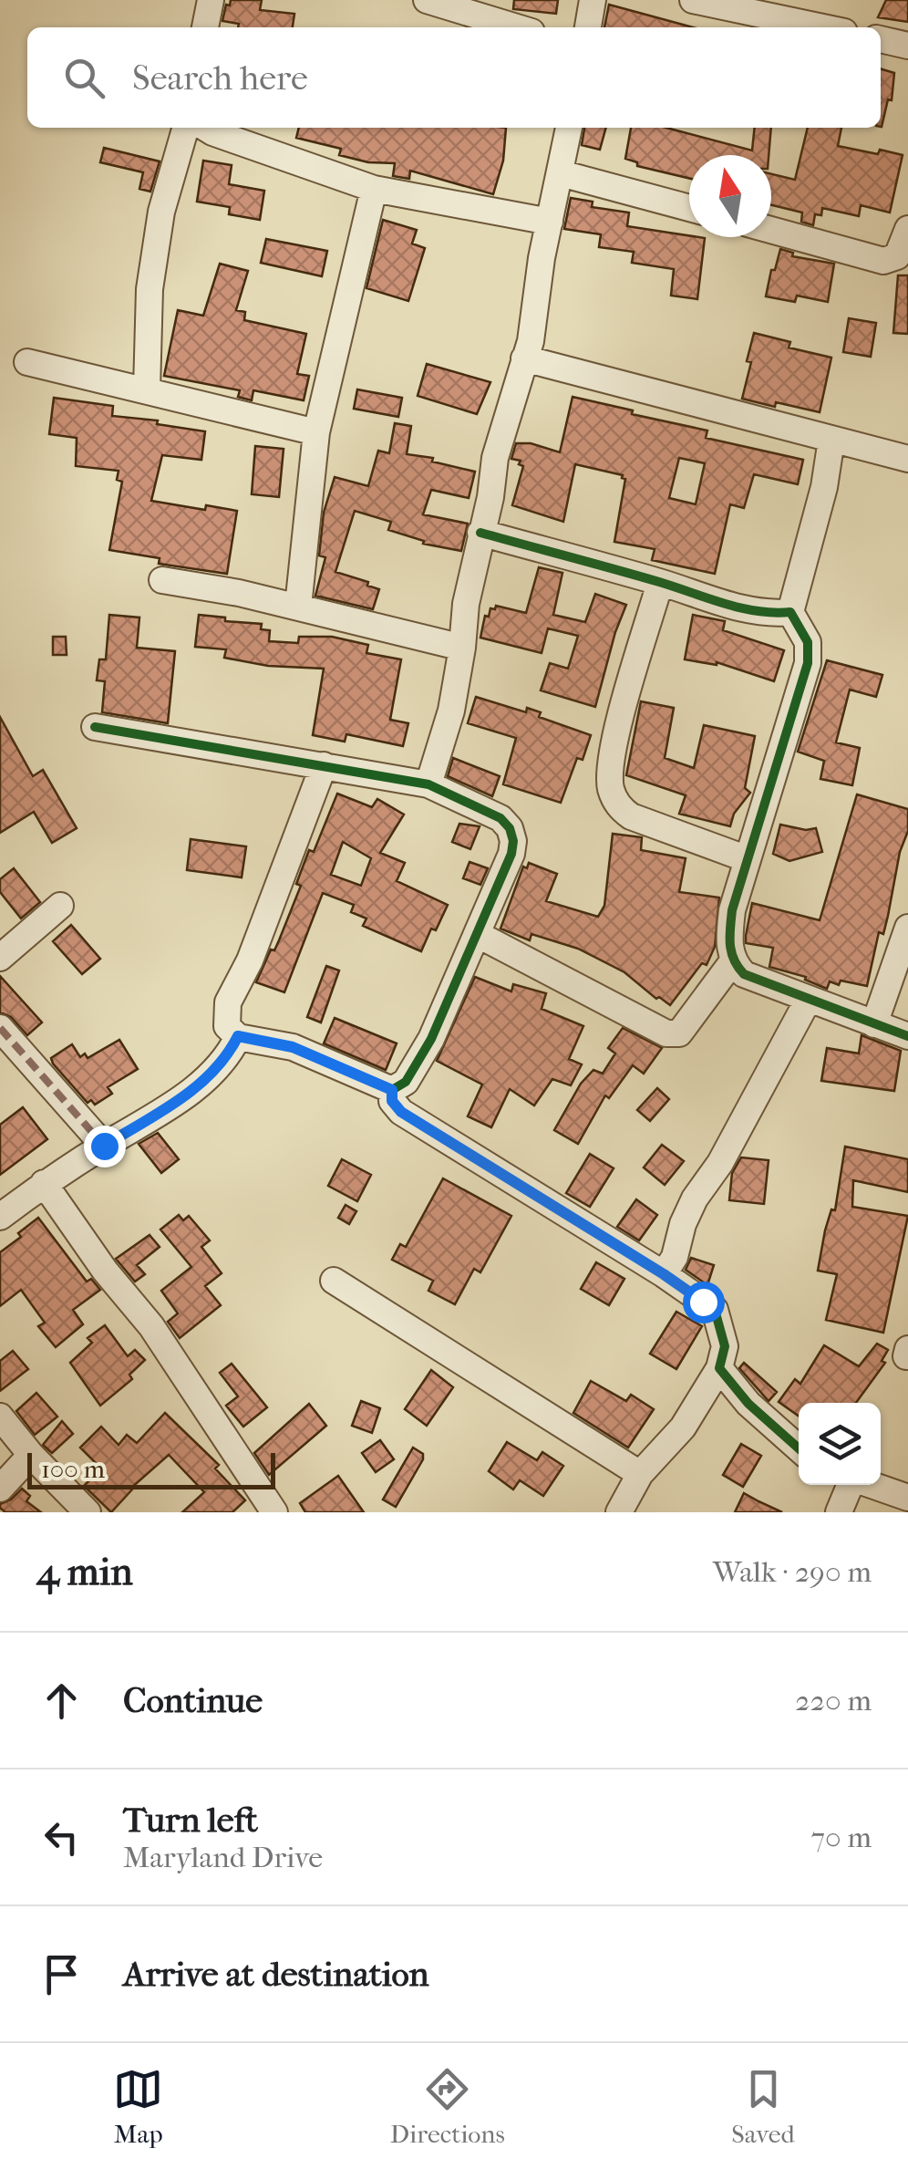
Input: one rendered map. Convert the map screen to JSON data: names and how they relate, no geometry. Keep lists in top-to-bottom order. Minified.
{"scale_bar":"100 m","north":"top","page":{"search":"Search here","scale":"100 m","heading":["4 min","Walk · 290 m"],"list":[["Continue","220 m"],["Turn left","Maryland Drive","70 m"],"Arrive at destination"],"nav":["Map","Directions","Saved"]}}
